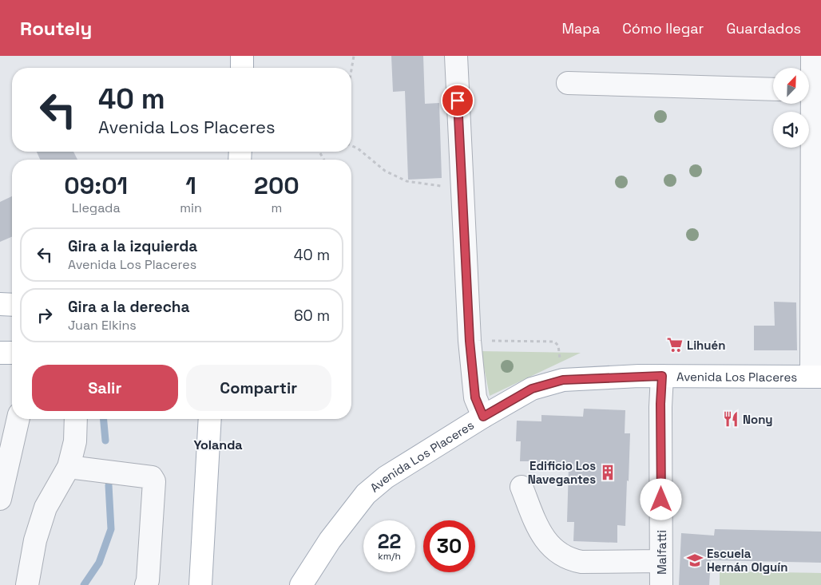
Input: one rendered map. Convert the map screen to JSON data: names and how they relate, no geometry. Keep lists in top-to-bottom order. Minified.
{"streets":{"main road":["Avenida Los Placeres"],"street":["Malfatti"]},"crossings":[["Avenida Los Placeres","Malfatti"]],"districts":["Yolanda"],"places":{"supermarket":["Lihuén"],"restaurant":["Nony"],"building":["Edificio Los Navegantes"],"school or university":["Escuela Hernán Olguín"]},"north":"top right","page":{"header":"Routely","nav":["Mapa","Cómo llegar","Guardados"],"turn":["40 m","Avenida Los Placeres"],"eta":["09:01","Llegada","1","min","200","m"],"list":[{"name":"Gira a la izquierda","note":"Avenida Los Placeres","value":"40 m"},{"name":"Gira a la derecha","note":"Juan Elkins","value":"60 m"}],"buttons":["Salir","Compartir"],"speed":"22 km/h","limit":"30"}}
